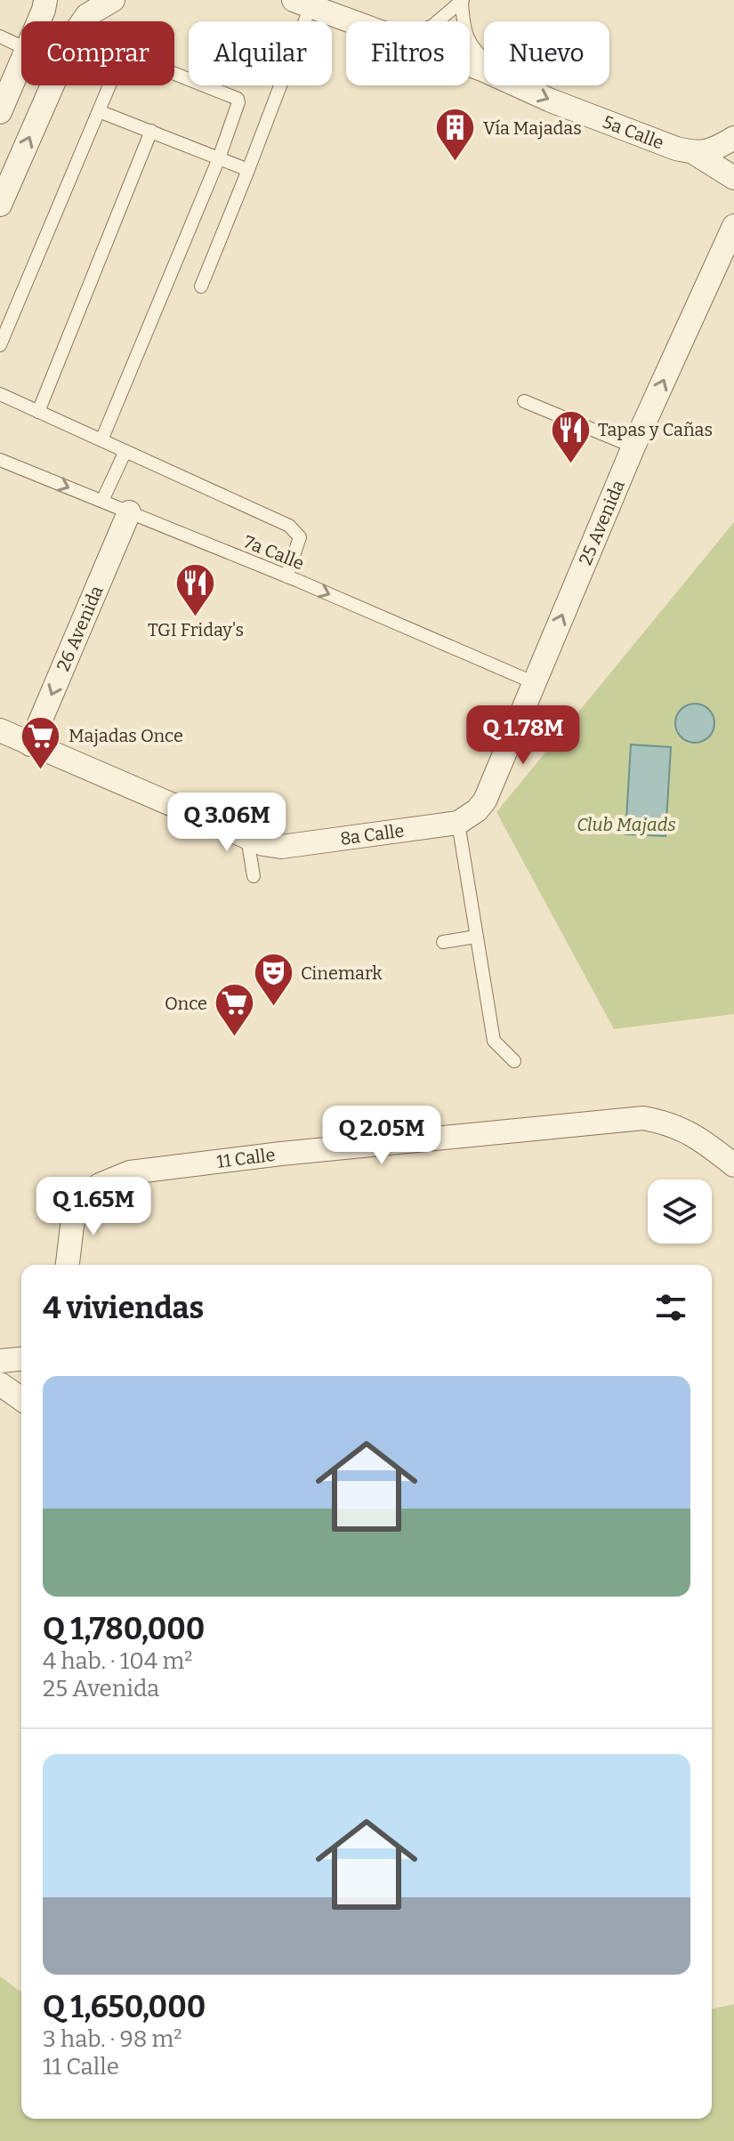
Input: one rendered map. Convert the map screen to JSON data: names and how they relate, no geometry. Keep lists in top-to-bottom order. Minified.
{"streets":{"street":["5a Calle","25 Avenida","26 Avenida","8a Calle","11 Calle"],"lane":["7a Calle"]},"crossings":[["25 Avenida","7a Calle"],["25 Avenida","8a Calle"],["7a Calle","26 Avenida"],["26 Avenida","8a Calle"]],"one_way":["5a Calle","25 Avenida","7a Calle","26 Avenida"],"parks":["Club Majads"],"places":{"building":["Vía Majadas"],"restaurant":["Tapas y Cañas","TGI Friday's"],"supermarket":["Majadas Once","Once"],"theatre":["Cinemark"]},"page":{"chip":["Comprar","Alquilar","Filtros","Nuevo"],"price":["Q 1.78M","Q 3.06M","Q 2.05M","Q 1.65M"],"heading":"4 viviendas","list":[{"name":"Q 1,780,000","note":"4 hab. · 104 m² · 25 Avenida"},{"name":"Q 1,650,000","note":"3 hab. · 98 m² · 11 Calle"}]}}
